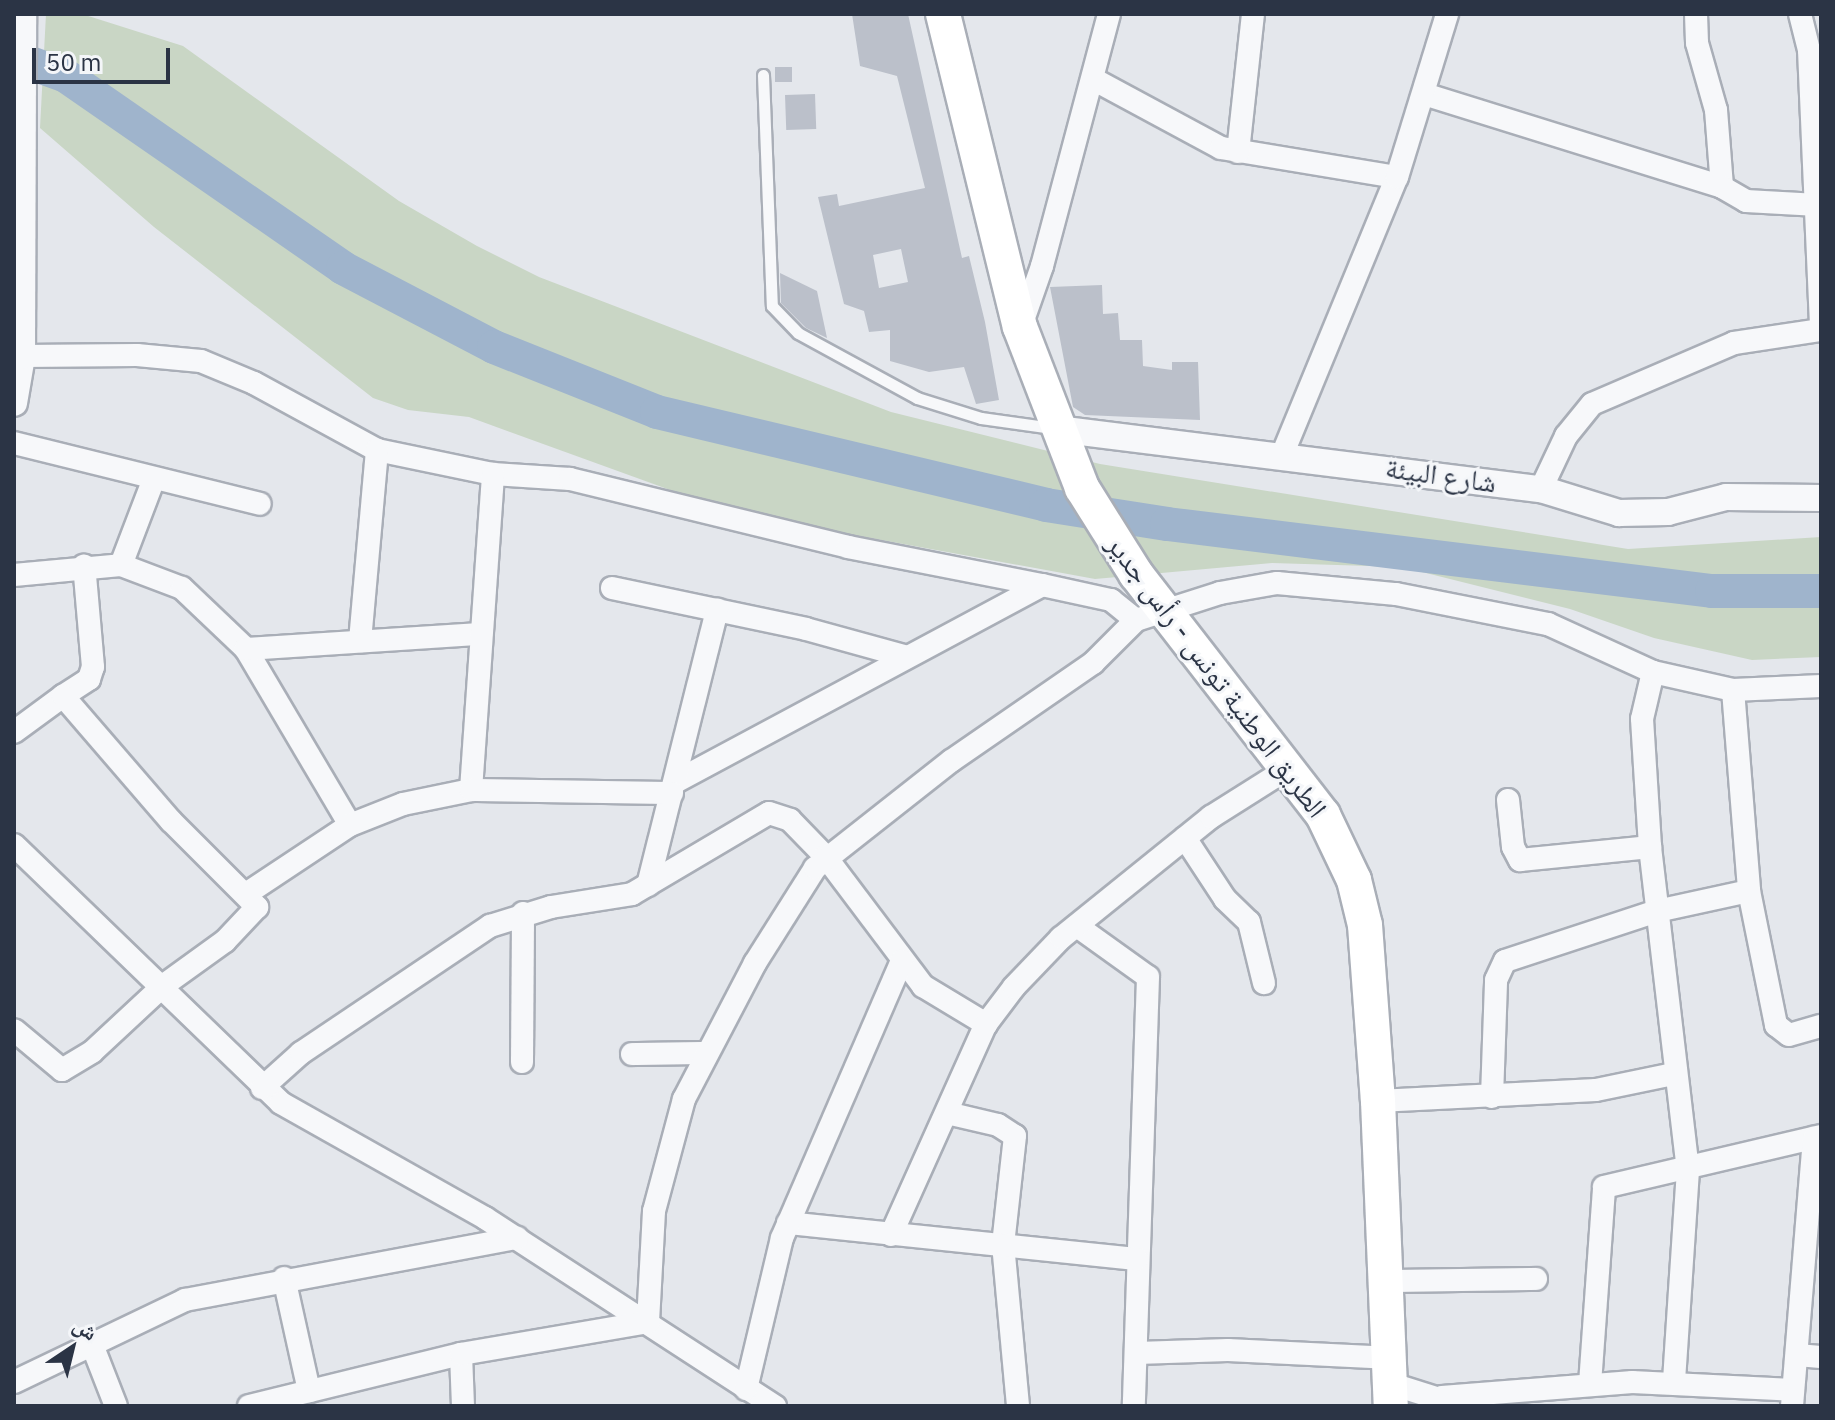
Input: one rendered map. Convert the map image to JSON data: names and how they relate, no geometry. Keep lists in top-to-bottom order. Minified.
{"streets":{"main road":["الطريق الوطنية تونس - رأس جدير"],"street":["شارع البيئة"]},"crossings":[["شارع البيئة","الطريق الوطنية تونس - رأس جدير"]],"scale_bar":"50 m","north":"top right"}
